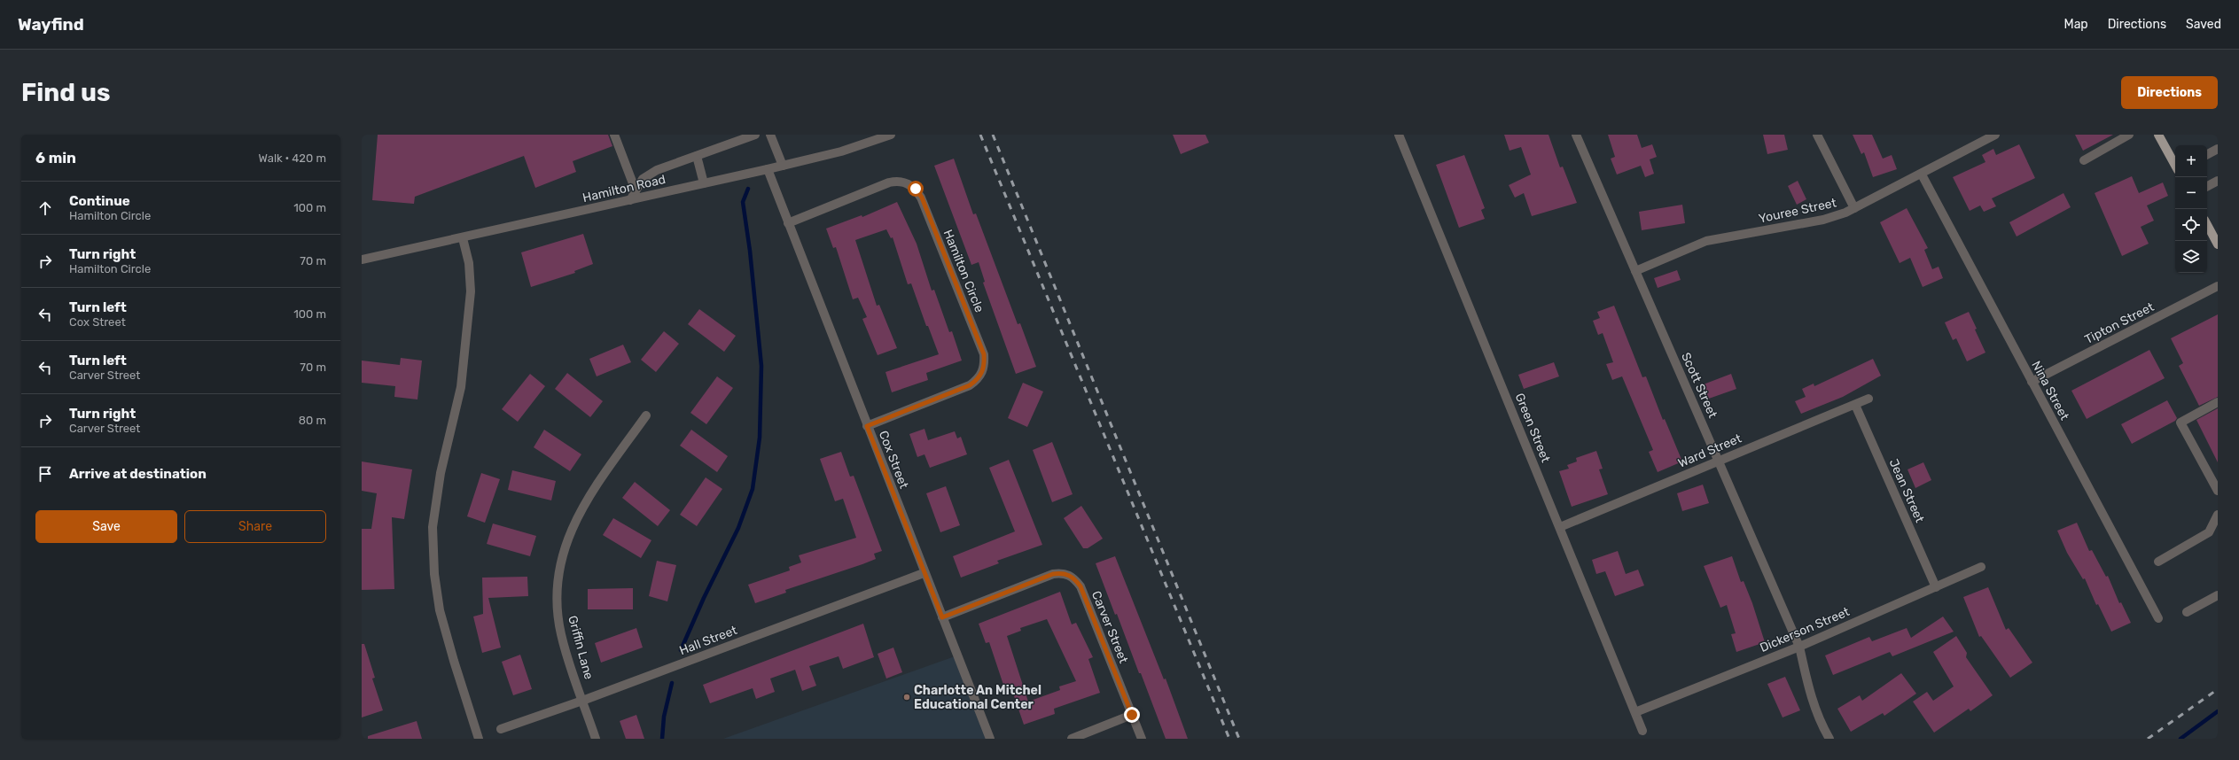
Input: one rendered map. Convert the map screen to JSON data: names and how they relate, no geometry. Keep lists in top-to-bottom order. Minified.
{"streets":{"street":["Hamilton Road","Youree Street","Hamilton Circle","Tipton Street","Scott Street","Nina Street","Green Street","Ward Street","Cox Street","Jean Street","Carver Street","Dickerson Street","Hall Street","Griffin Lane"]},"crossings":[["Hamilton Road","Cox Street"],["Youree Street","Scott Street"],["Youree Street","Nina Street"],["Hamilton Circle","Cox Street"],["Tipton Street","Nina Street"],["Scott Street","Ward Street"],["Scott Street","Dickerson Street"],["Green Street","Ward Street"],["Green Street","Dickerson Street"],["Ward Street","Jean Street"],["Cox Street","Carver Street"],["Cox Street","Hall Street"],["Jean Street","Dickerson Street"],["Hall Street","Griffin Lane"]],"places":["Charlotte An Mitchel Educational Center"],"page":{"header":"Wayfind","nav":["Map","Directions","Saved"],"buttons":["Directions",["Save","Share"]],"title":"Find us","heading":["6 min","Walk · 420 m"],"map_buttons":["+","−"],"list":[["Continue","Hamilton Circle","100 m"],["Turn right","Hamilton Circle","70 m"],["Turn left","Cox Street","100 m"],["Turn left","Carver Street","70 m"],["Turn right","Carver Street","80 m"],"Arrive at destination"]}}
